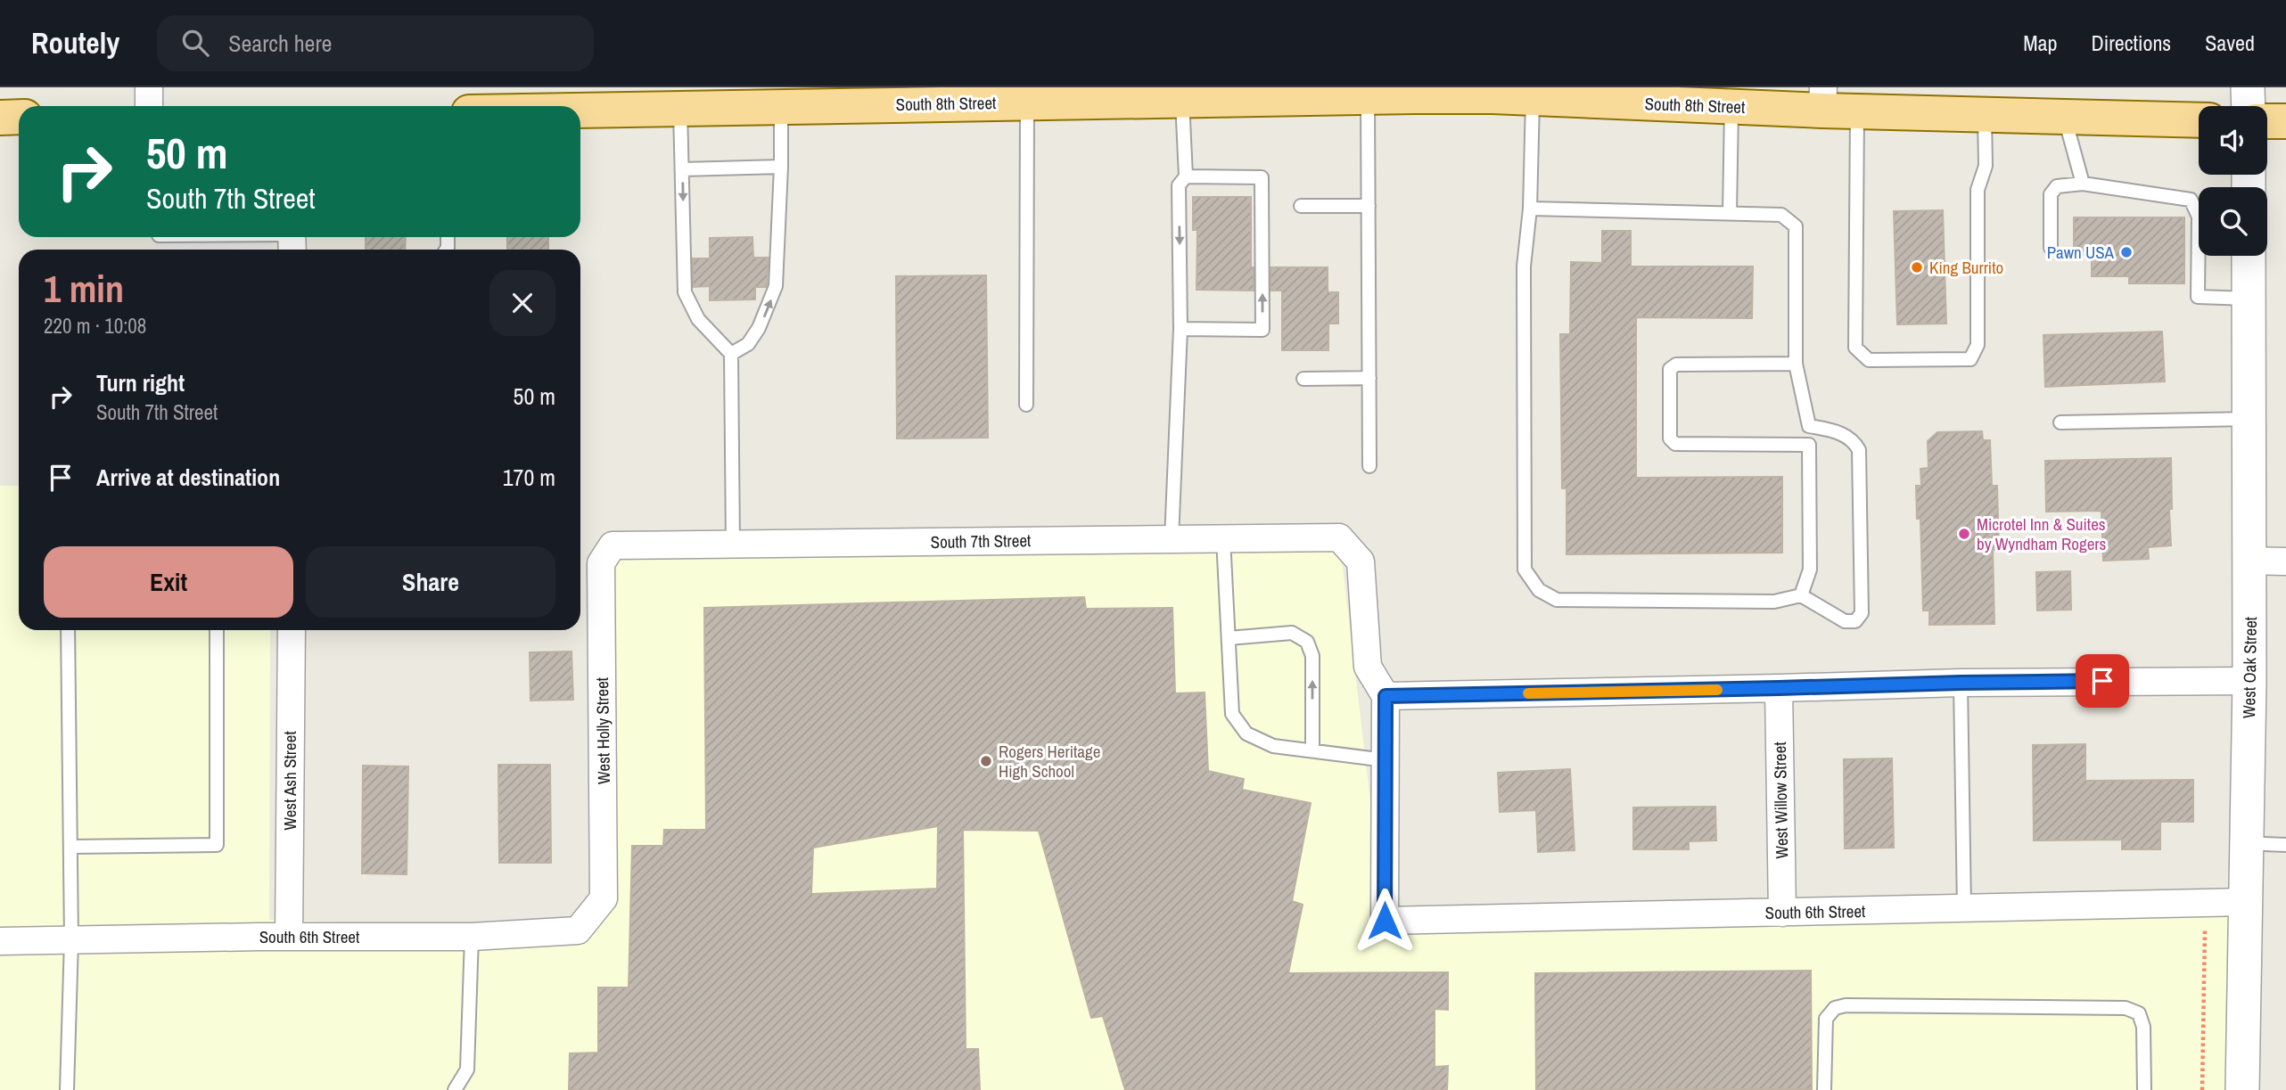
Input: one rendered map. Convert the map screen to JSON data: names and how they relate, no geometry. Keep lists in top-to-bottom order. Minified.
{"streets":{"main road":["South 8th Street"],"street":["South 7th Street","West Oak Street","West Holly Street","West Ash Street","West Willow Street","South 6th Street"]},"crossings":[["South 7th Street","West Holly Street"],["West Oak Street","South 6th Street"],["West Holly Street","South 6th Street"],["West Ash Street","South 6th Street"],["West Willow Street","South 6th Street"]],"places":["Pawn USA","King Burrito","Microtel Inn & Suites by Wyndham Rogers","Rogers Heritage High School"],"page":{"header":"Routely","search":"Search here","nav":["Map","Directions","Saved"],"turn":["50 m","South 7th Street"],"heading":["1 min","220 m · 10:08"],"list":[{"name":"Turn right","note":"South 7th Street","value":"50 m"},{"name":"Arrive at destination","value":"170 m"}],"buttons":["Exit","Share"]}}
